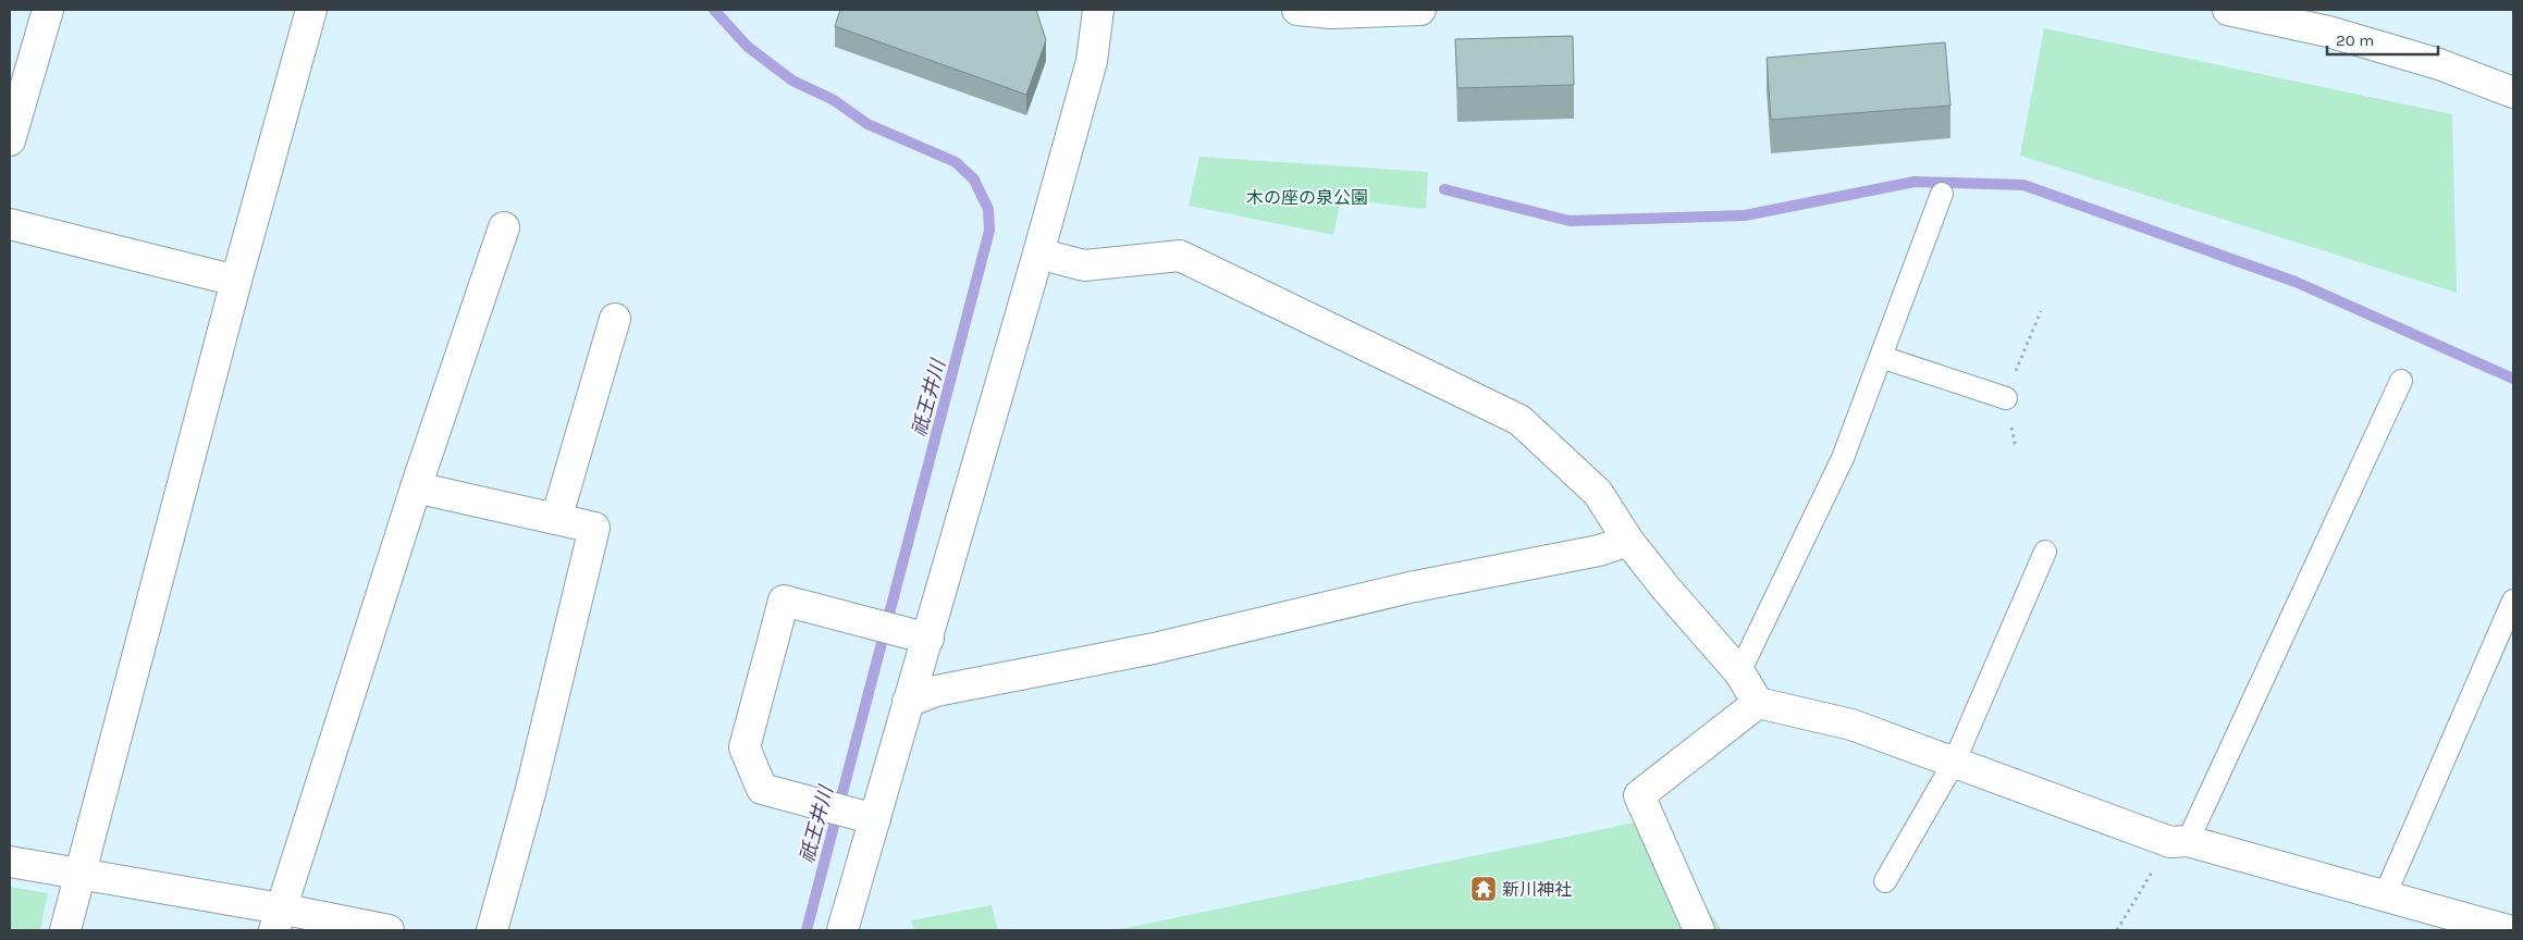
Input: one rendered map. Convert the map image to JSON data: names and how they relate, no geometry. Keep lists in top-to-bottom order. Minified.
{"water":["祇王井川"],"parks":["木の座の泉公園"],"places":{"temple":["新川神社"]},"scale_bar":"20 m"}
